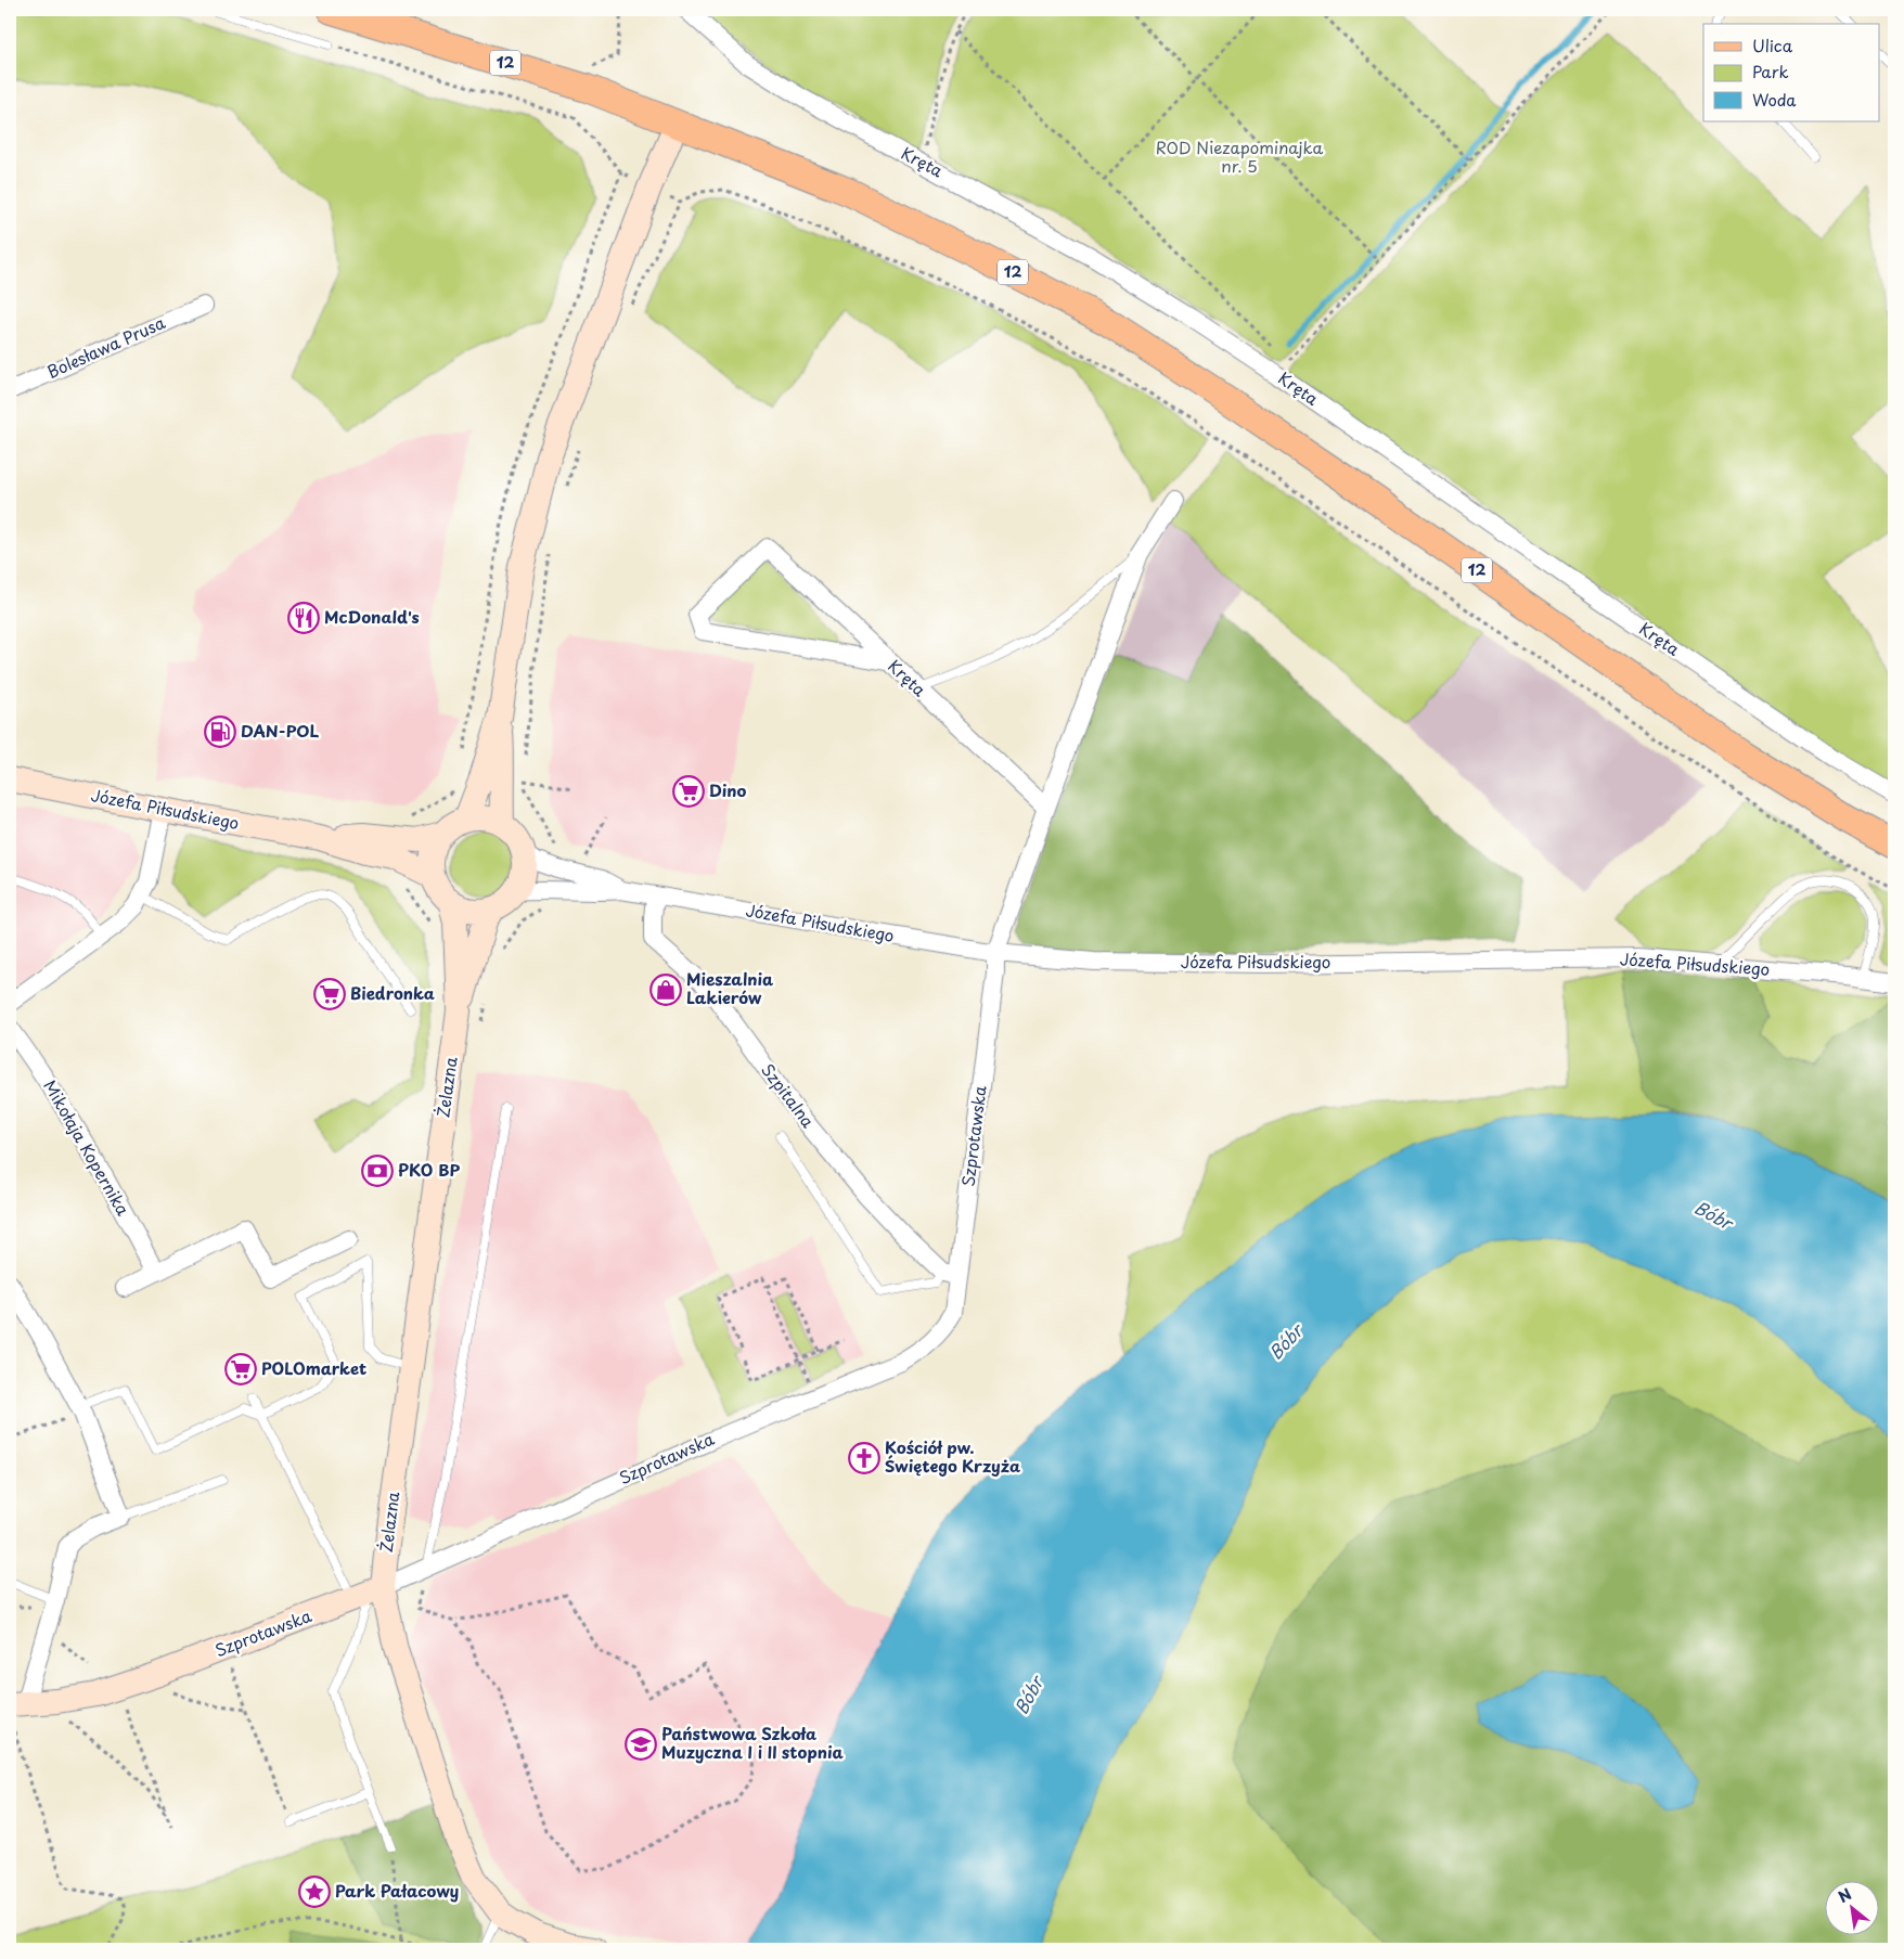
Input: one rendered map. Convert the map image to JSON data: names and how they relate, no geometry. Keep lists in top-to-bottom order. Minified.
{"streets":{"main road":["12"],"street":["Kręta","Bolesława Prusa","Józefa Piłsudskiego","Żelazna","Szpitalna","Szprotawska","Mikołaja Kopernika"]},"crossings":[["Józefa Piłsudskiego","Szpitalna"],["Józefa Piłsudskiego","Szprotawska"],["Żelazna","Szprotawska"],["Szpitalna","Szprotawska"]],"water":["Bóbr"],"parks":["ROD Niezapominajka nr. 5"],"places":{"restaurant":["McDonald's"],"fuel station":["DAN-POL"],"supermarket":["Dino","Biedronka","POLOmarket"],"shop":["Mieszalnia Lakierów"],"bank":["PKO BP"],"church":["Kościół pw. Świętego Krzyża"],"school or university":["Państwowa Szkoła Muzyczna I i II stopnia"],"place":["Park Pałacowy"]},"legend":["Ulica","Park","Woda"],"north":"top left"}
